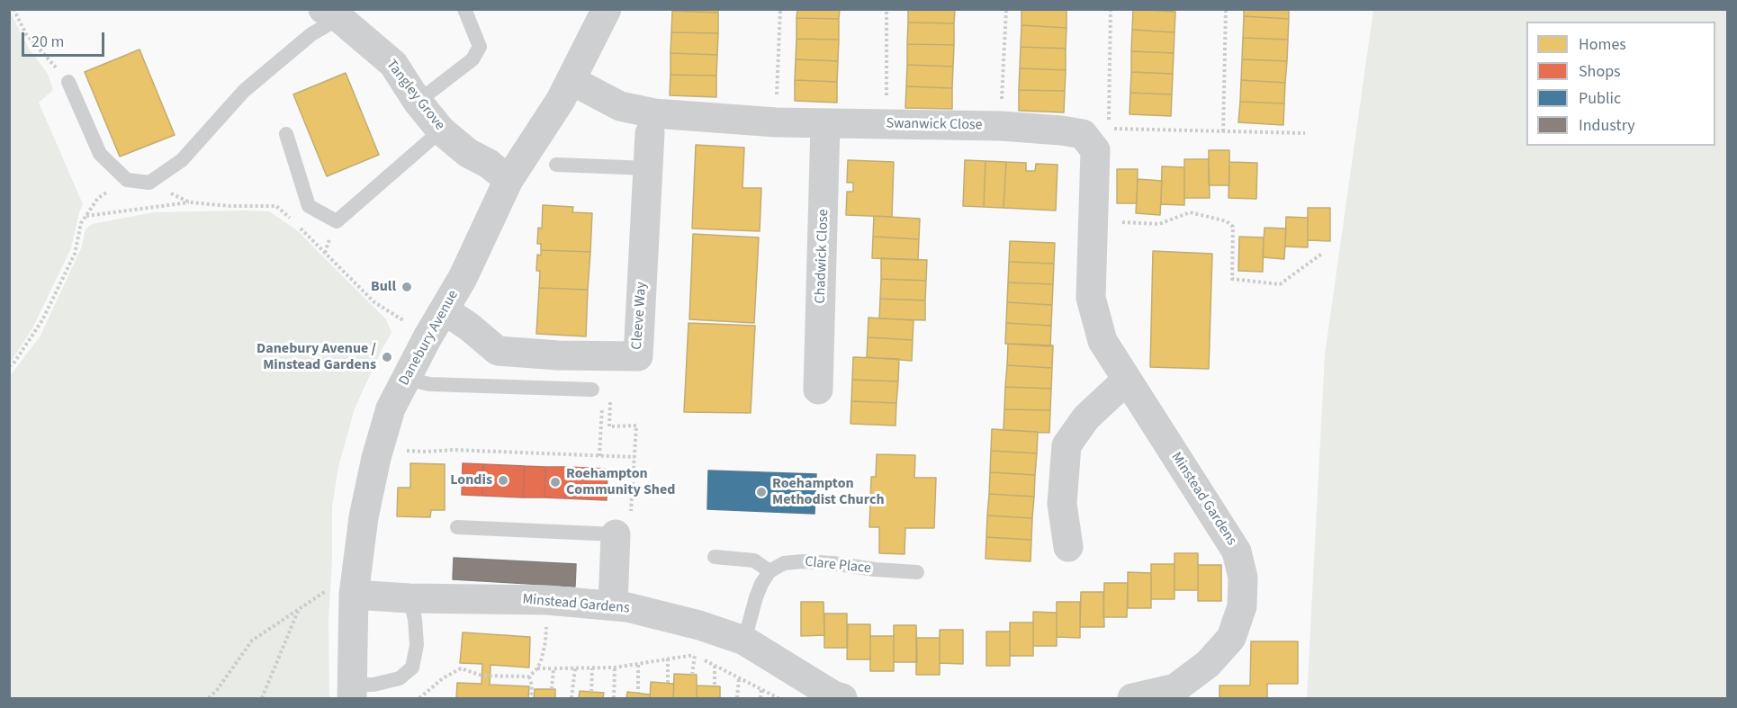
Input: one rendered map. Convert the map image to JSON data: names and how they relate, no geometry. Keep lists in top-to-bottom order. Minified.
{"streets":{"street":["Tangley Grove","Swanwick Close","Chadwick Close","Cleeve Way","Danebury Avenue","Minstead Gardens"],"lane":["Clare Place"]},"crossings":[["Tangley Grove","Danebury Avenue"],["Swanwick Close","Chadwick Close"],["Swanwick Close","Danebury Avenue"],["Swanwick Close","Minstead Gardens"],["Cleeve Way","Danebury Avenue"],["Danebury Avenue","Minstead Gardens"]],"places":["Bull","Danebury Avenue / Minstead Gardens","Londis","Roehampton Community Shed","Roehampton Methodist Church"],"legend":["Homes","Shops","Public","Industry"],"scale_bar":"20 m"}
